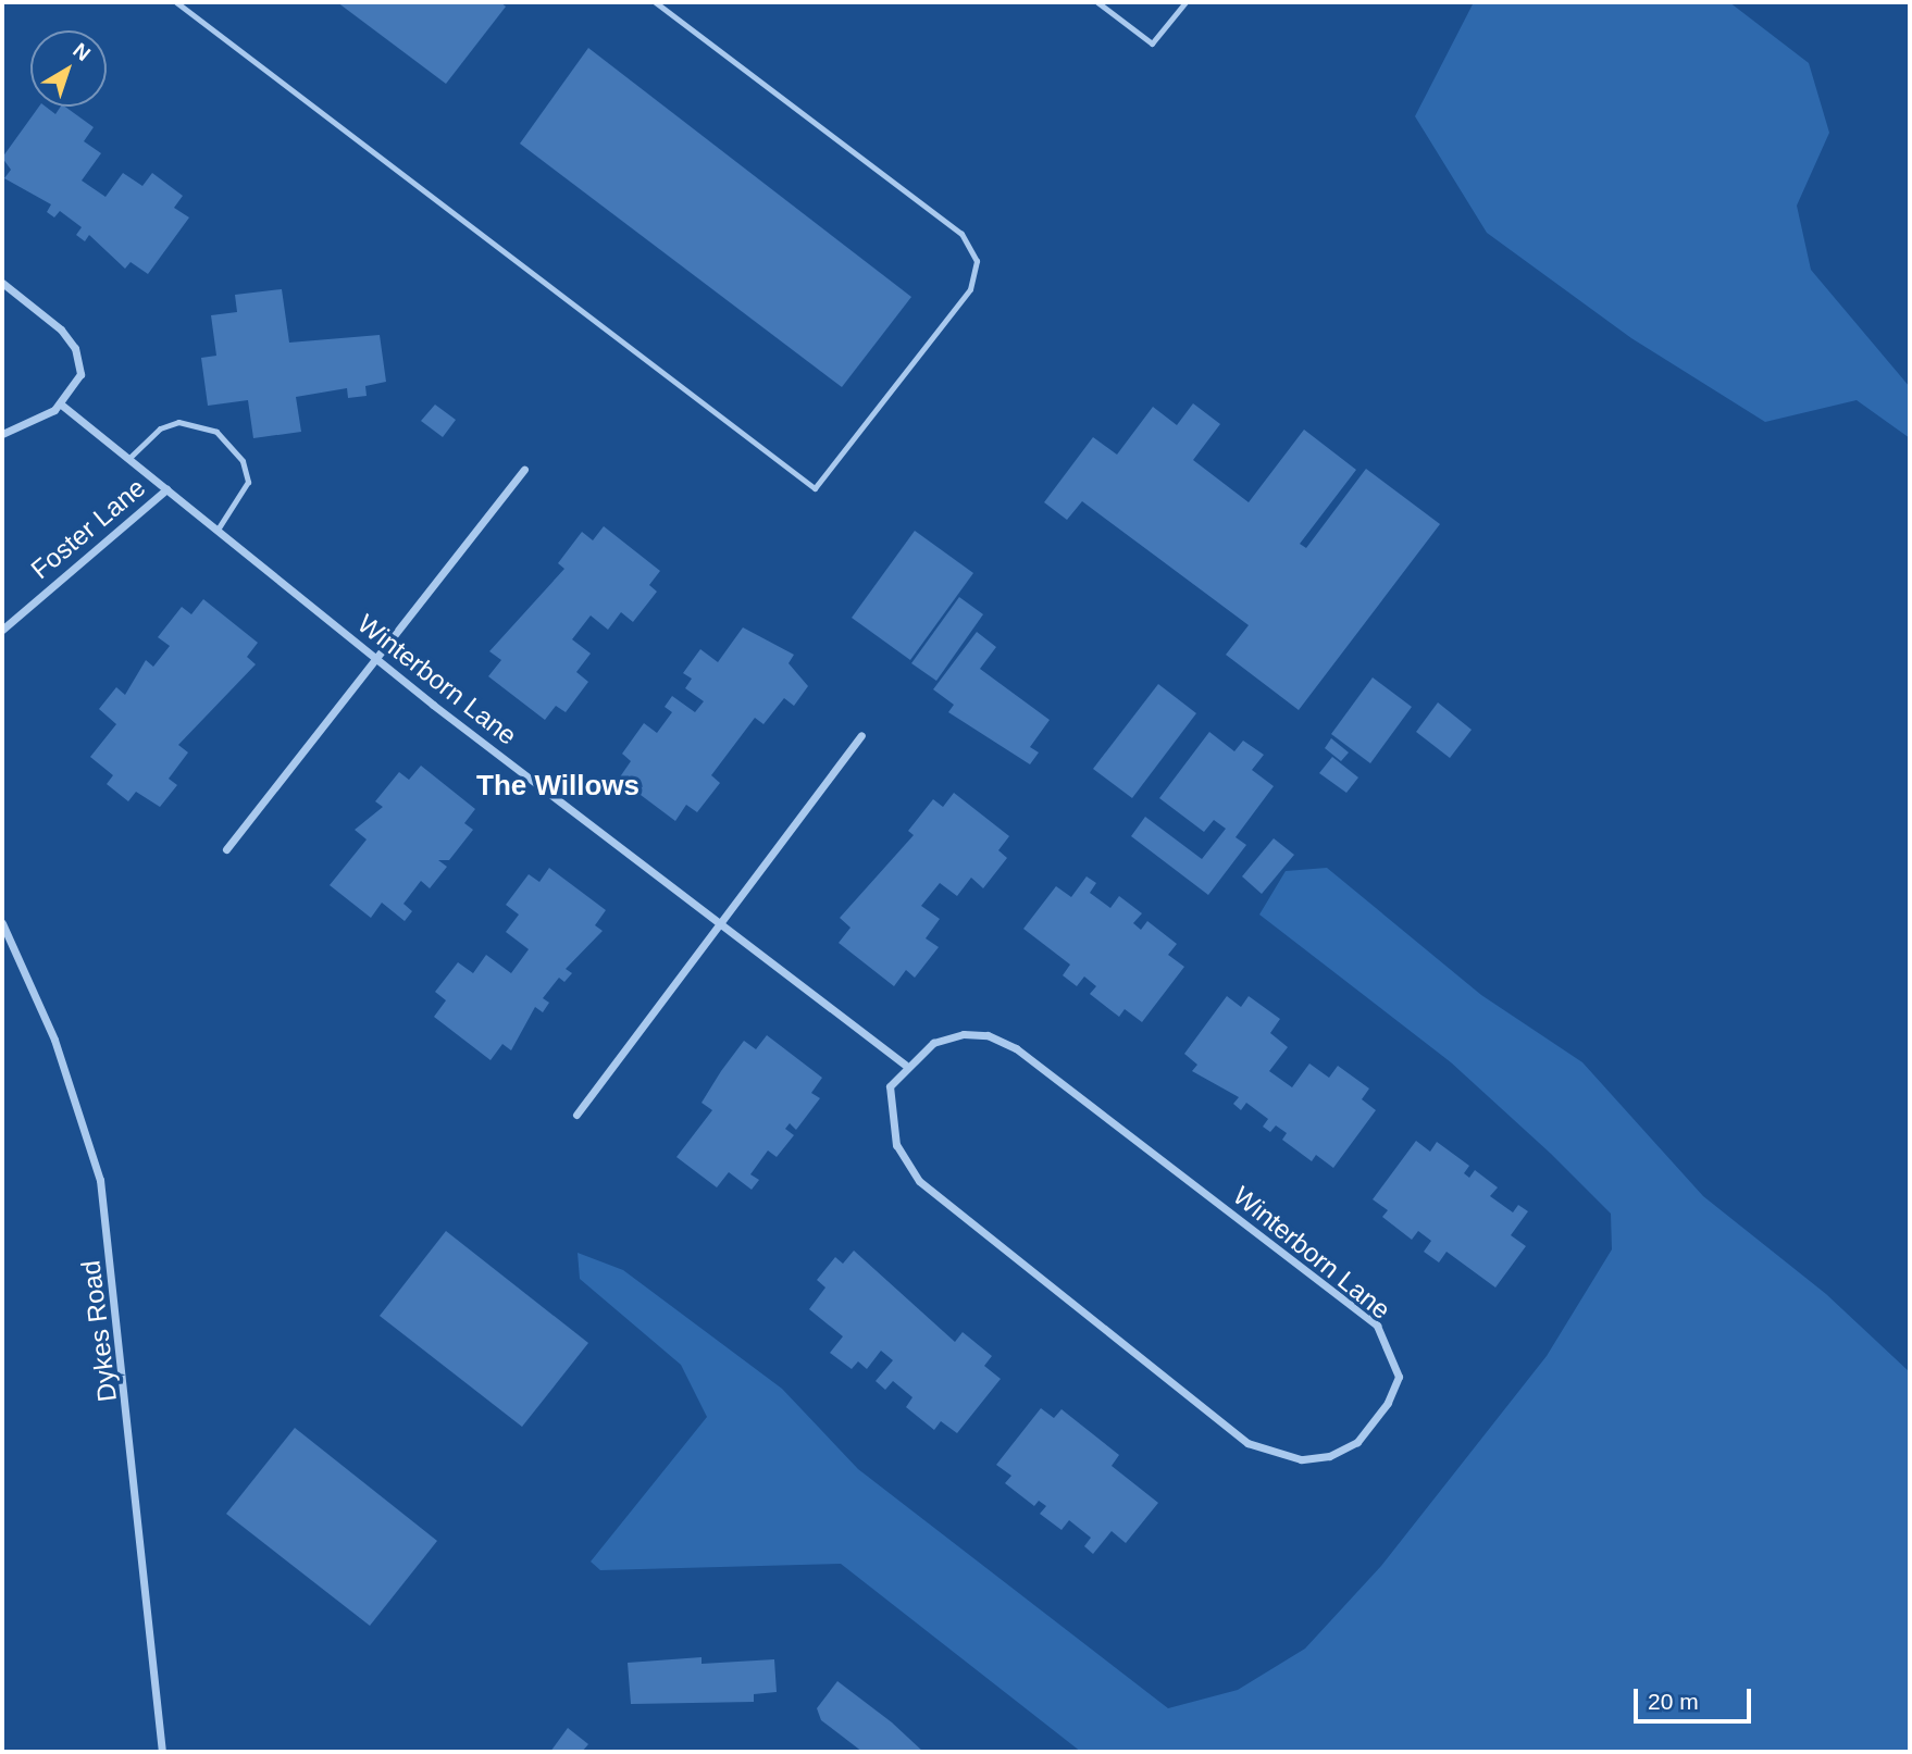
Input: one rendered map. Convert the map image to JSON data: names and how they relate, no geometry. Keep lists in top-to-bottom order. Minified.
{"streets":{"street":["Foster Lane","Winterborn Lane","Dykes Road"]},"crossings":[["Foster Lane","Winterborn Lane"]],"districts":["The Willows"],"scale_bar":"20 m","north":"top right"}
